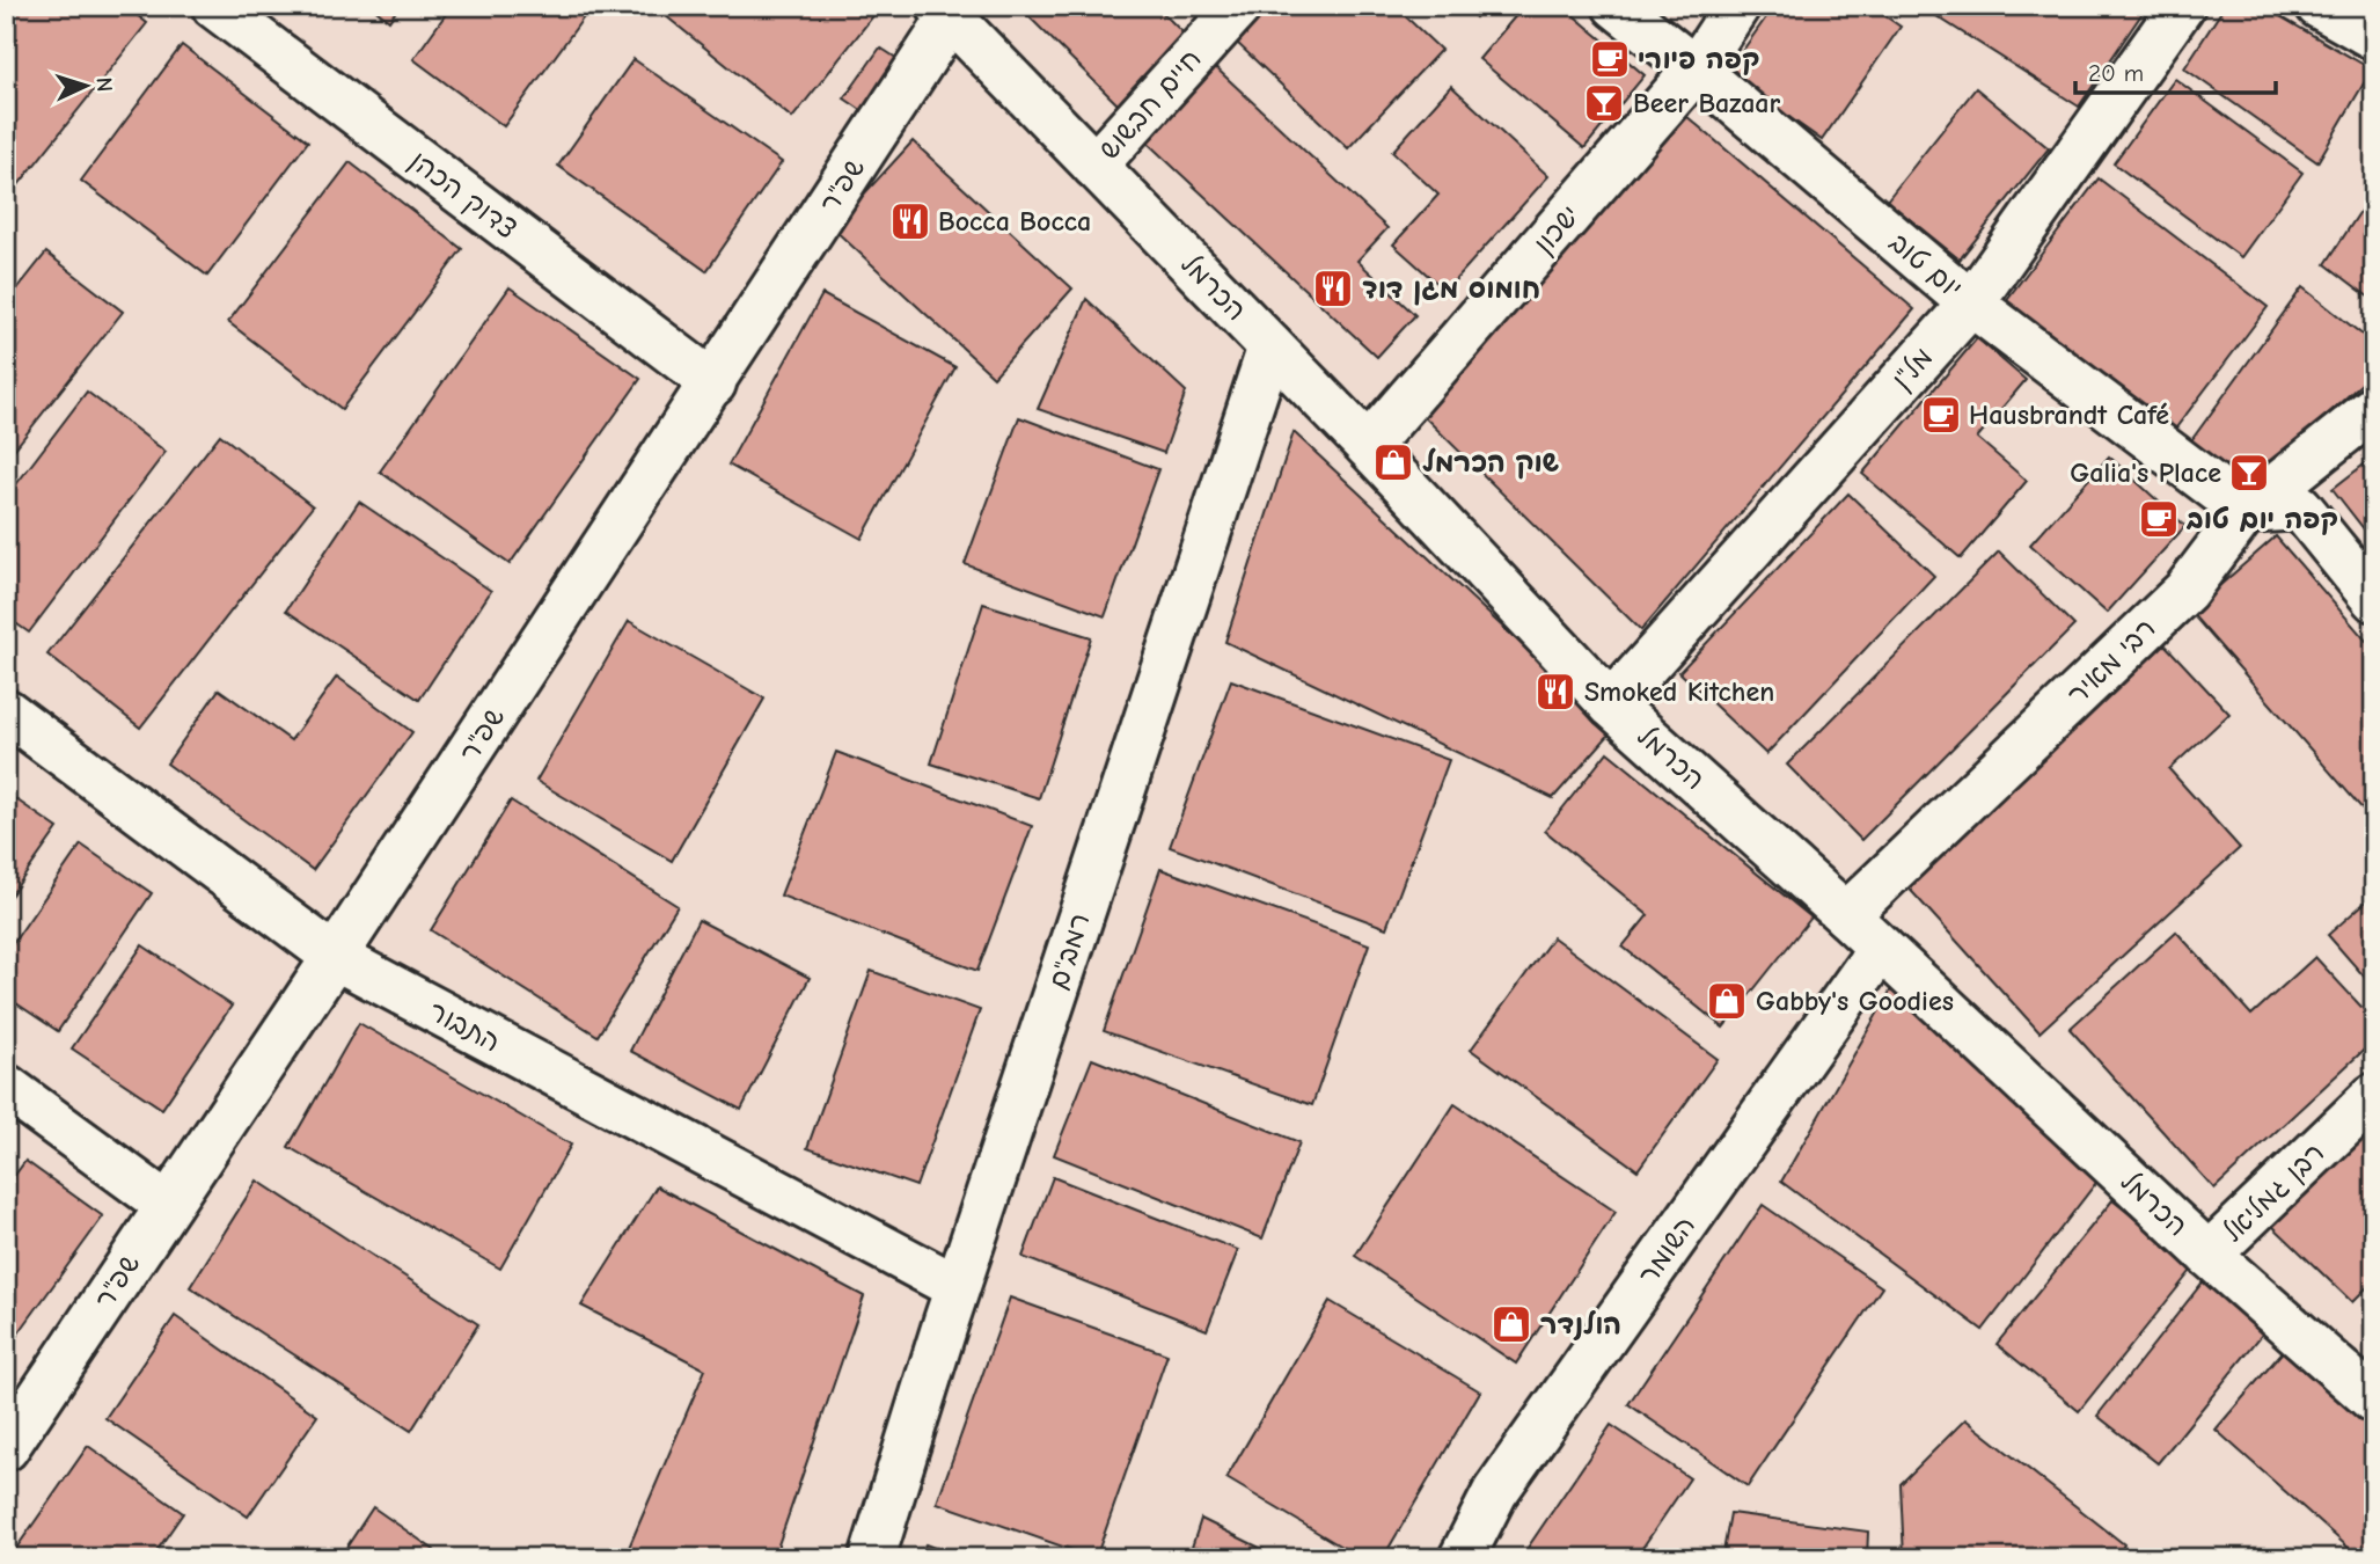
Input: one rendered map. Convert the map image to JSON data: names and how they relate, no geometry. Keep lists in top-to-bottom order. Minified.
{"streets":{"street":["חיים חבשוש","שפ\"ר","צדוק הכהן","ישכון","יום טוב","הכרמל","מל\"ן","רבי מאיר","רמב\"ם","התבור","רבן גמליאל","השומר"]},"crossings":[["חיים חבשוש","הכרמל"],["שפ\"ר","צדוק הכהן"],["שפ\"ר","הכרמל"],["שפ\"ר","התבור"],["ישכון","יום טוב"],["ישכון","הכרמל"],["יום טוב","מל\"ן"],["יום טוב","רבי מאיר"],["הכרמל","מל\"ן"],["הכרמל","רבי מאיר"],["הכרמל","רמב\"ם"],["הכרמל","רבן גמליאל"],["הכרמל","השומר"],["רמב\"ם","התבור"]],"places":{"cafe":["קפה פיורי","Hausbrandt Café","קפה יום טוב"],"bar":["Beer Bazaar","Galia's Place"],"restaurant":["Bocca Bocca","חומוס מגן דוד","Smoked Kitchen"],"shop":["שוק הכרמל","Gabby's Goodies","הולנדר"]},"scale_bar":"20 m","north":"right"}
